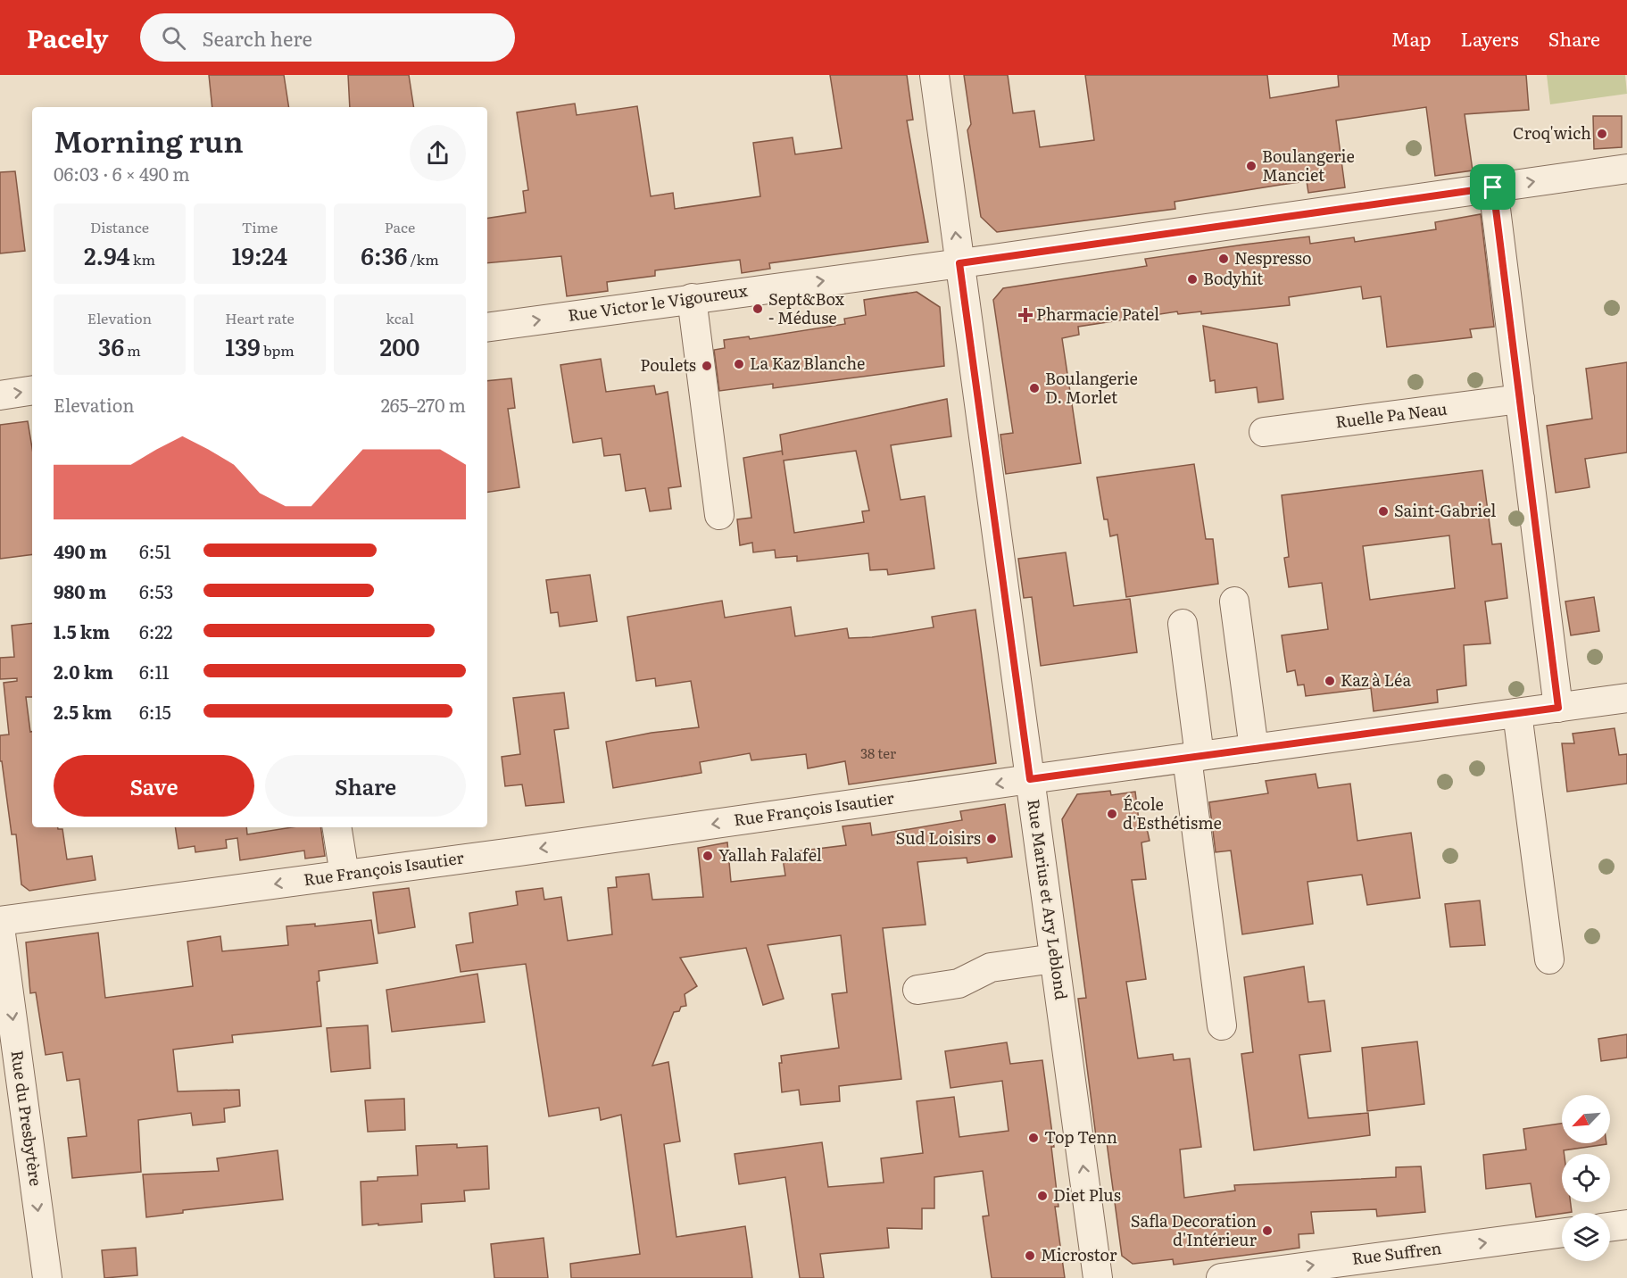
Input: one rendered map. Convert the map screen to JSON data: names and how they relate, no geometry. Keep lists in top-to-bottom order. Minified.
{"streets":{"street":["Rue Victor le Vigoureux","Ruelle Pa Neau","Rue François Isautier","Rue Marius et Ary Leblond","Rue du Presbytère","Rue Suffren"]},"crossings":[["Rue Victor le Vigoureux","Rue Marius et Ary Leblond"],["Rue François Isautier","Rue Marius et Ary Leblond"]],"one_way":["Rue Victor le Vigoureux","Rue François Isautier","Rue Marius et Ary Leblond","Rue du Presbytère","Rue Suffren"],"places":{"other":["Croq'wich","Boulangerie Manciet","Nespresso","Bodyhit","Sept&Box - Méduse","La Kaz Blanche","Poulets","Boulangerie D. Morlet","Saint-Gabriel","Kaz à Léa","École d'Esthétisme","Sud Loisirs","Yallah Falafel","Top Tenn","Diet Plus","Safla Decoration d'Intérieur","Microstor"],"health":["Pharmacie Patel"]},"house_numbers":["38 ter"],"north":"bottom left","page":{"header":"Pacely","search":"Search here","nav":["Map","Layers","Share"],"heading":["Morning run","06:03 · 6 × 490 m"],"stats":[["Distance","2.94 km"],["Time","19:24"],["Pace","6:36 /km"],["Elevation","36 m"],["Heart rate","139 bpm"],["kcal","200"]],"chart":["Elevation","265–270 m"],"list":[{"name":"490 m","note":"6:51"},{"name":"980 m","note":"6:53"},{"name":"1.5 km","note":"6:22"},{"name":"2.0 km","note":"6:11"},{"name":"2.5 km","note":"6:15"}],"buttons":["Save","Share"]}}
